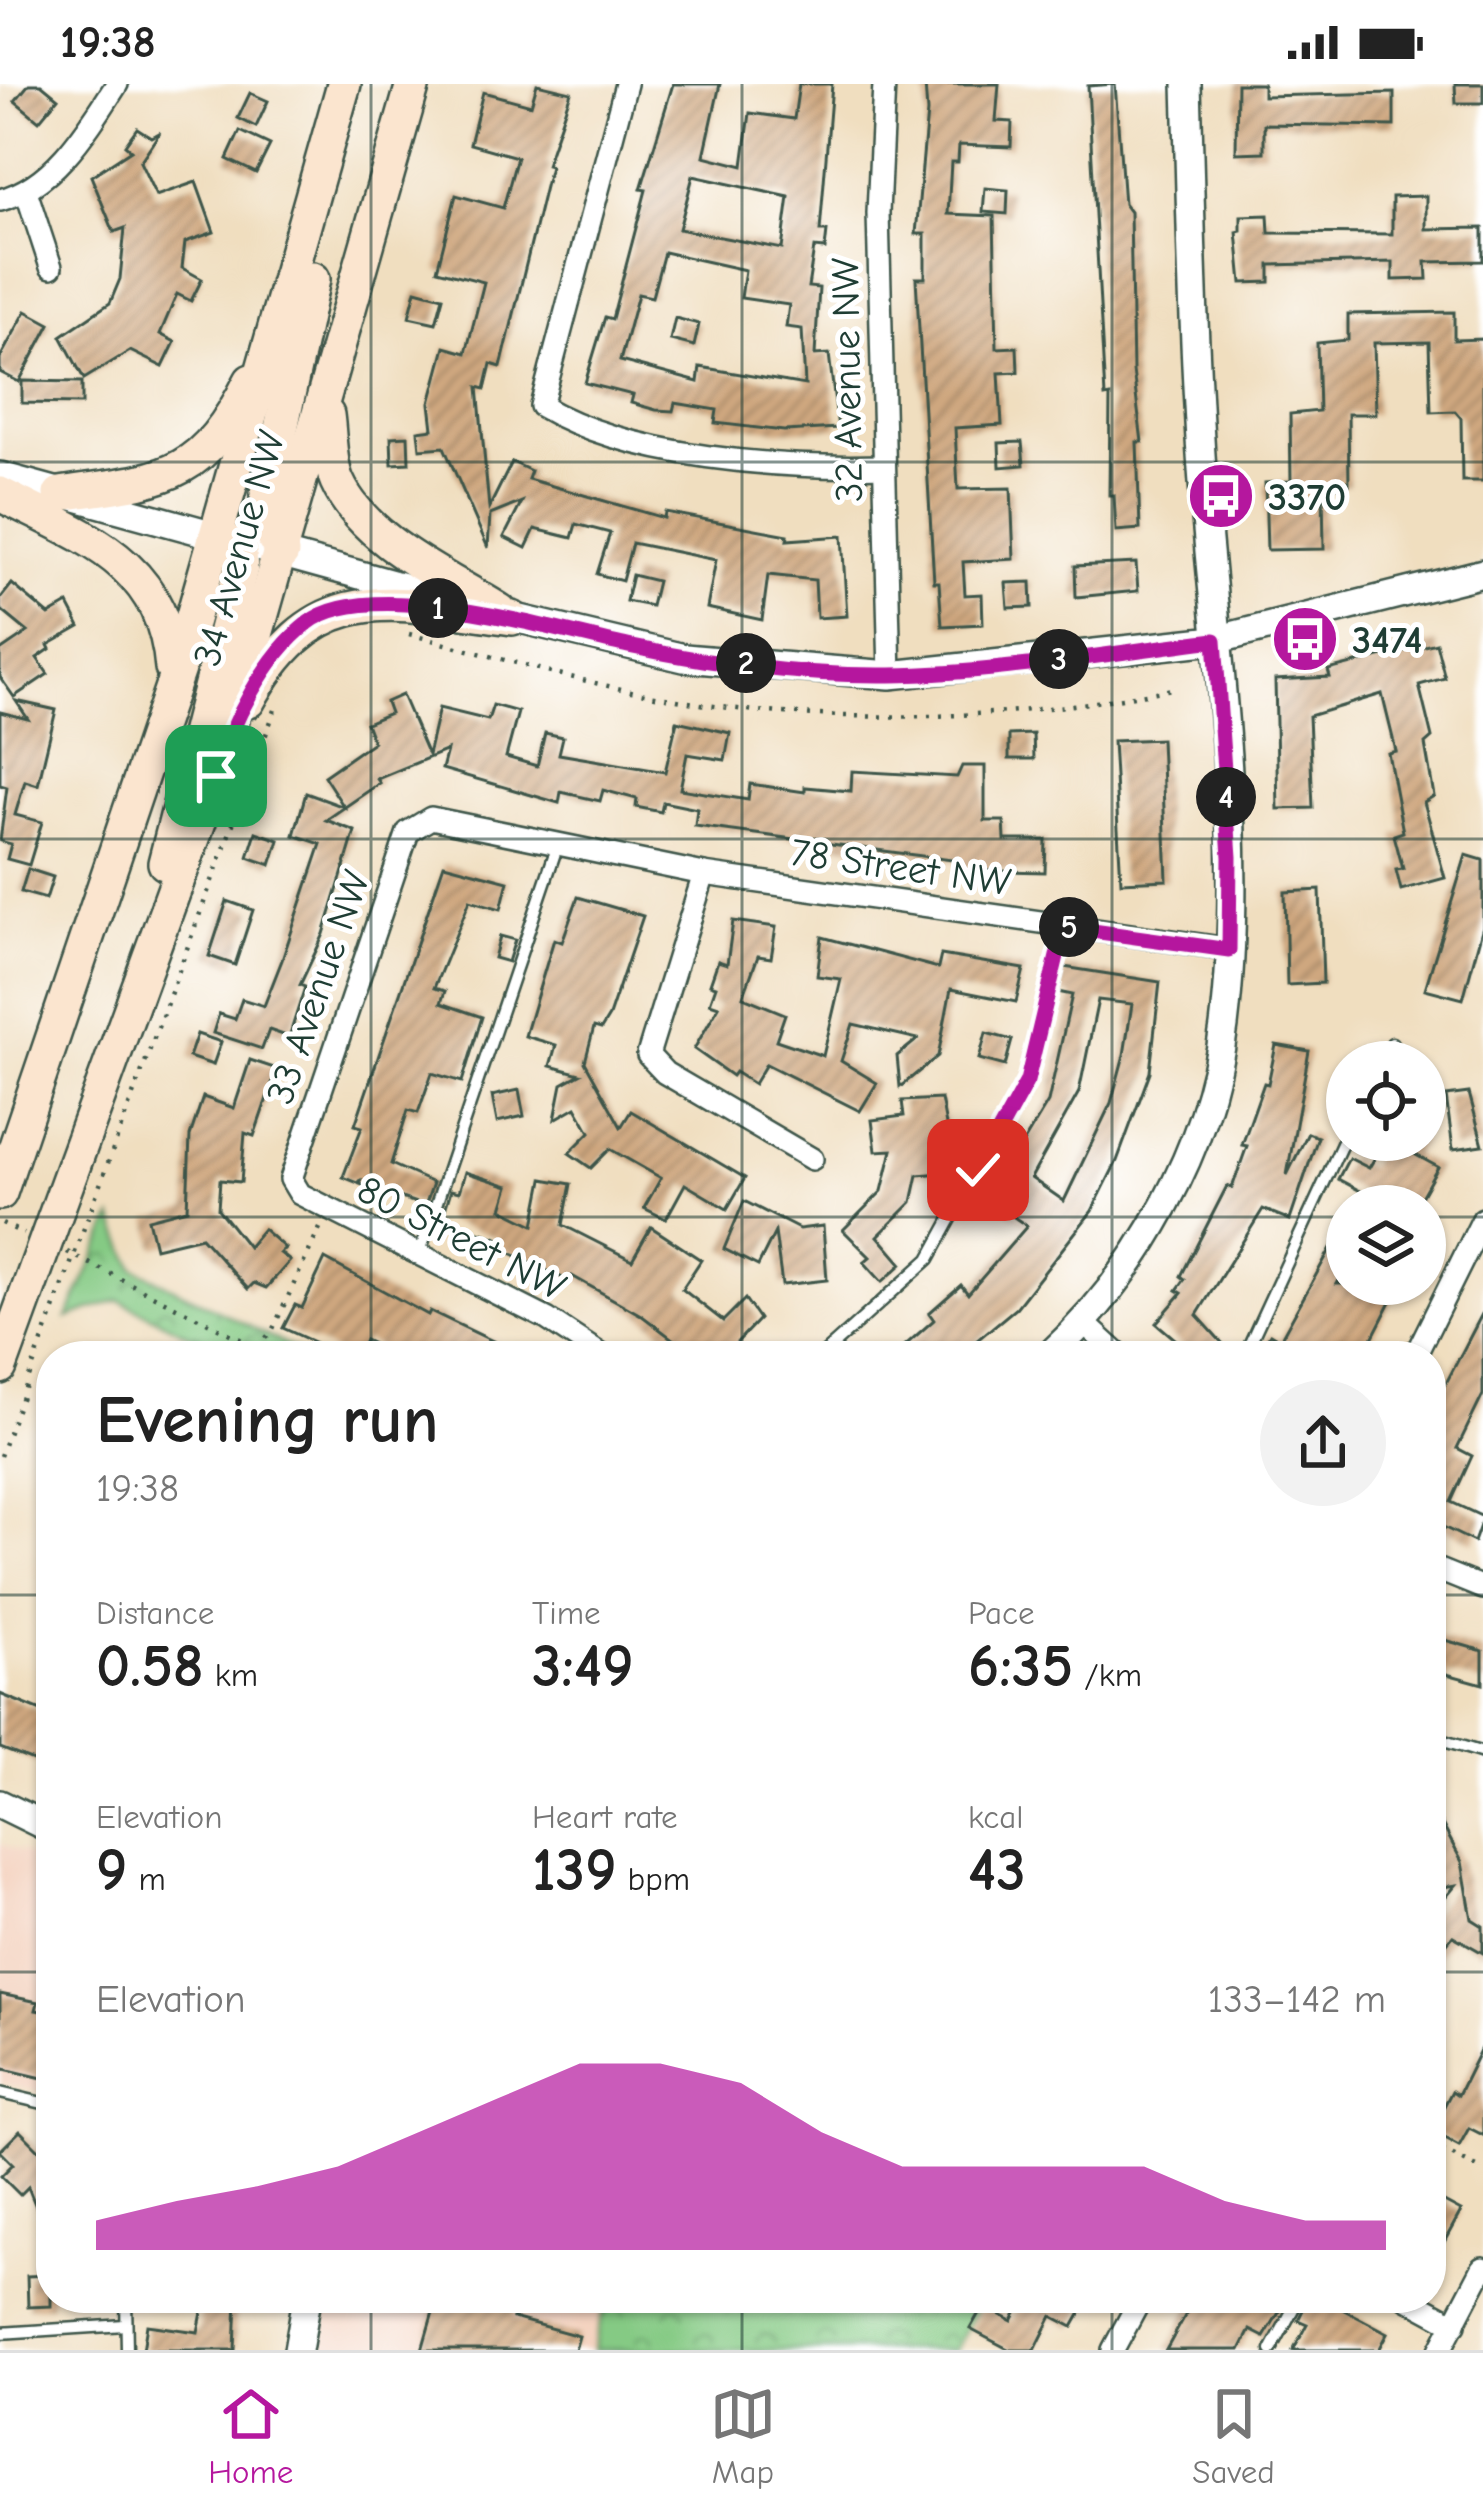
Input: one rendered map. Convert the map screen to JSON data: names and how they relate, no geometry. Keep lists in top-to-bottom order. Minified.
{"streets":{"main road":["34 Avenue NW"],"street":["32 Avenue NW","78 Street NW","33 Avenue NW","80 Street NW"]},"crossings":[["78 Street NW","33 Avenue NW"],["33 Avenue NW","80 Street NW"]],"places":{"bus stop":["3370","3474"]},"page":{"status":"19:38","pins":["1","3","2","4","5"],"heading":["Evening run","19:38"],"stats":[["Distance","0.58 km"],["Time","3:49"],["Pace","6:35 /km"],["Elevation","9 m"],["Heart rate","139 bpm"],["kcal","43"]],"chart":["Elevation","133–142 m"],"tabs":["Home","Map","Saved"]}}
